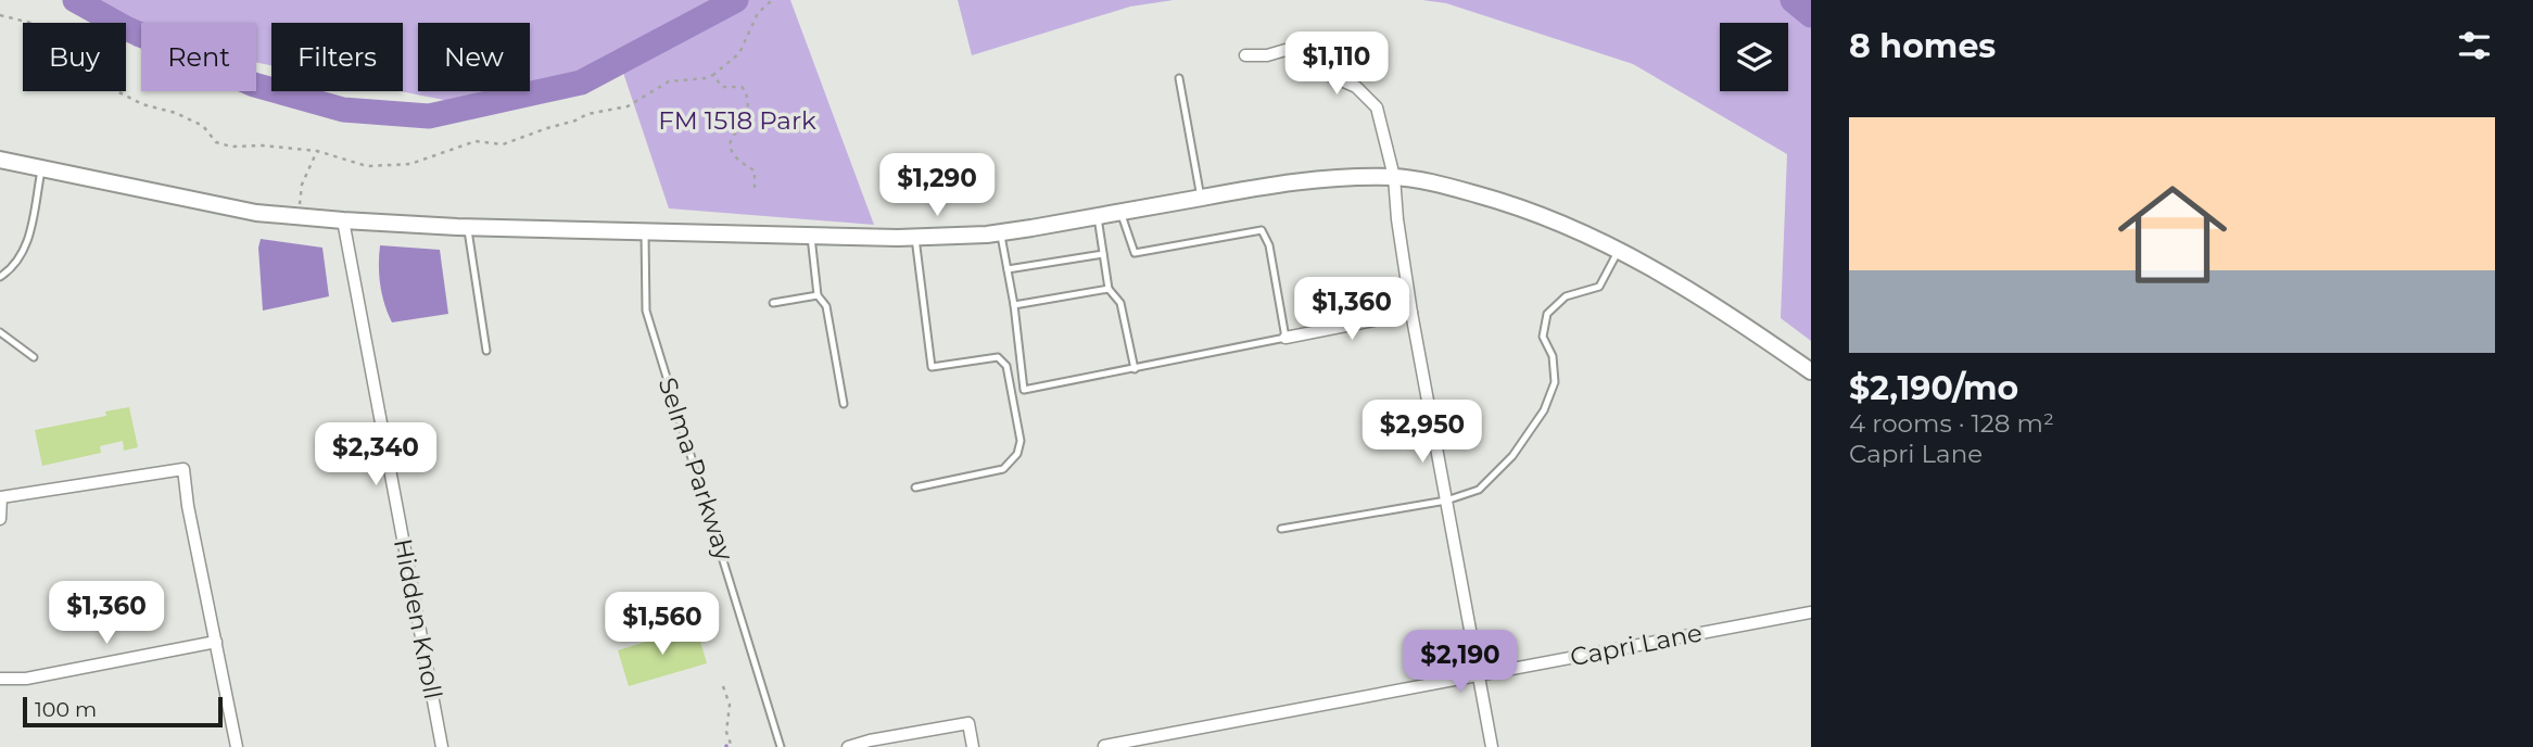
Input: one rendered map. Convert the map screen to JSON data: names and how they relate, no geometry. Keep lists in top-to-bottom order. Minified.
{"streets":{"street":["Hidden Knoll","Capri Lane"],"lane":["Selma Parkway"]},"parks":["FM 1518 Park"],"scale_bar":"100 m","page":{"heading":"8 homes","chip":["Buy","Rent","Filters","New"],"price":["$1,110","$1,290","$1,360","$2,950","$2,340","$1,360","$1,560","$2,190"],"list":[{"name":"$2,190/mo","note":"4 rooms · 128 m² · Capri Lane"}],"scale":"100 m"}}
